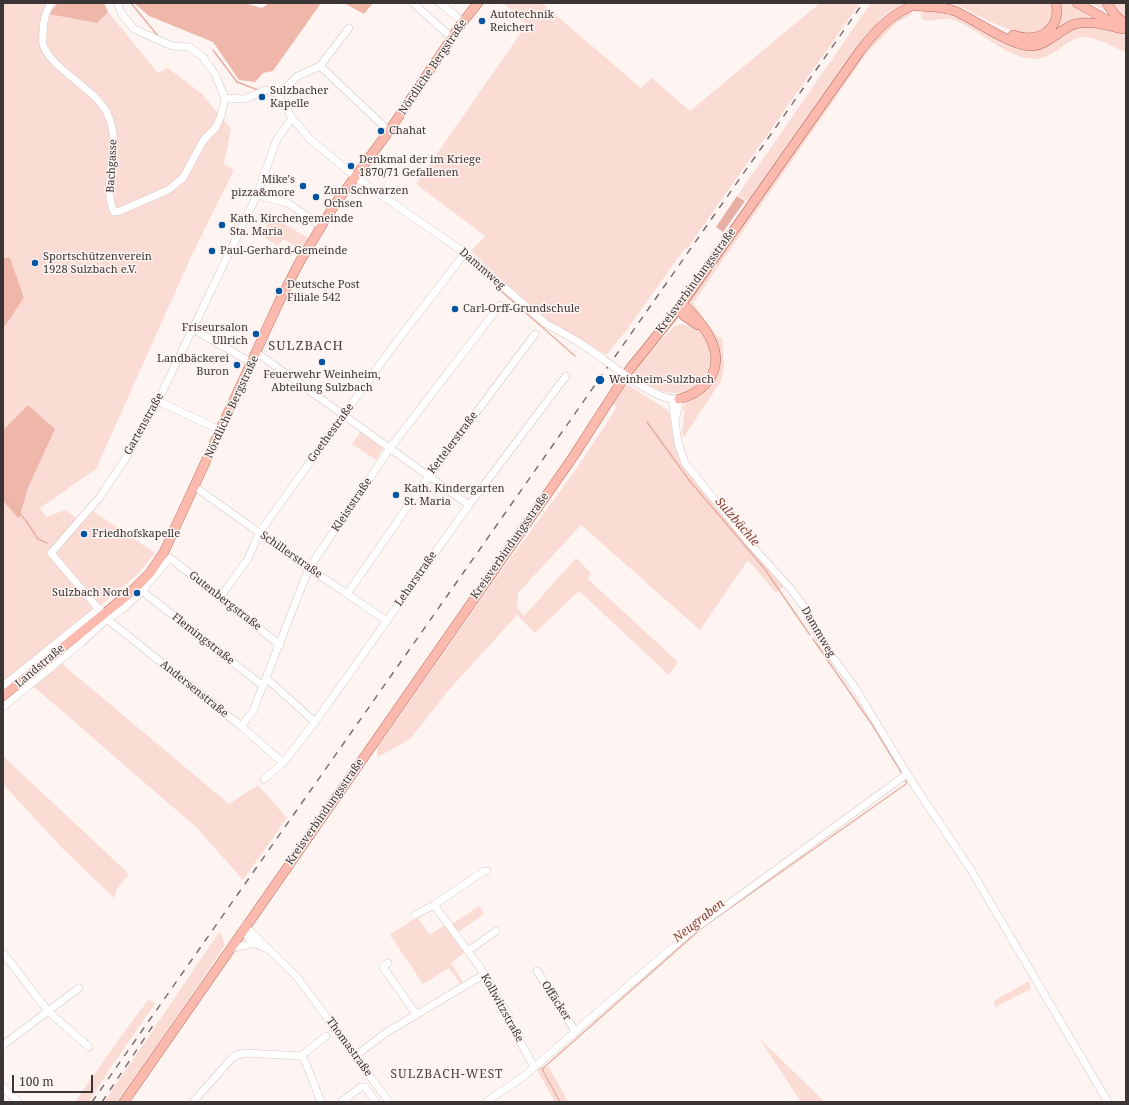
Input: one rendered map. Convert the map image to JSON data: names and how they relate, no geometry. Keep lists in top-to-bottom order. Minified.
{"streets":{"main road":["Nördliche Bergstraße","Kreisverbindungsstraße","Landstraße"],"street":["Bachgasse","Dammweg","Gartenstraße","Goethestraße","Kettelerstraße","Kleiststraße","Schillerstraße","Leharstraße","Gutenbergstraße","Flemingstraße","Andersenstraße","Offäcker","Kollwitzstraße","Thomastraße"]},"crossings":[["Nördliche Bergstraße","Dammweg"],["Nördliche Bergstraße","Schillerstraße"],["Nördliche Bergstraße","Landstraße"],["Nördliche Bergstraße","Andersenstraße"],["Dammweg","Goethestraße"],["Gartenstraße","Andersenstraße"],["Goethestraße","Schillerstraße"],["Goethestraße","Gutenbergstraße"],["Kettelerstraße","Schillerstraße"],["Kleiststraße","Schillerstraße"],["Kleiststraße","Gutenbergstraße"],["Kleiststraße","Flemingstraße"],["Kleiststraße","Andersenstraße"],["Schillerstraße","Leharstraße"],["Leharstraße","Andersenstraße"],["Gutenbergstraße","Flemingstraße"]],"districts":["SULZBACH","SULZBACH-WEST"],"water":["Sulzbächle","Neugraben"],"places":["Autotechnik Reichert","Sulzbacher Kapelle","Chahat","Denkmal der im Kriege 1870/71 Gefallenen","Mike's pizza&more","Zum Schwarzen Ochsen","Kath. Kirchengemeinde Sta. Maria","Paul-Gerhard-Gemeinde","Sportschützenverein 1928 Sulzbach e.V.","Deutsche Post Filiale 542","Carl-Orff-Grundschule","Friseursalon Ullrich","Feuerwehr Weinheim, Abteilung Sulzbach","Landbäckerei Buron","Weinheim-Sulzbach","Kath. Kindergarten St. Maria","Friedhofskapelle","Sulzbach Nord"],"scale_bar":"100 m"}
